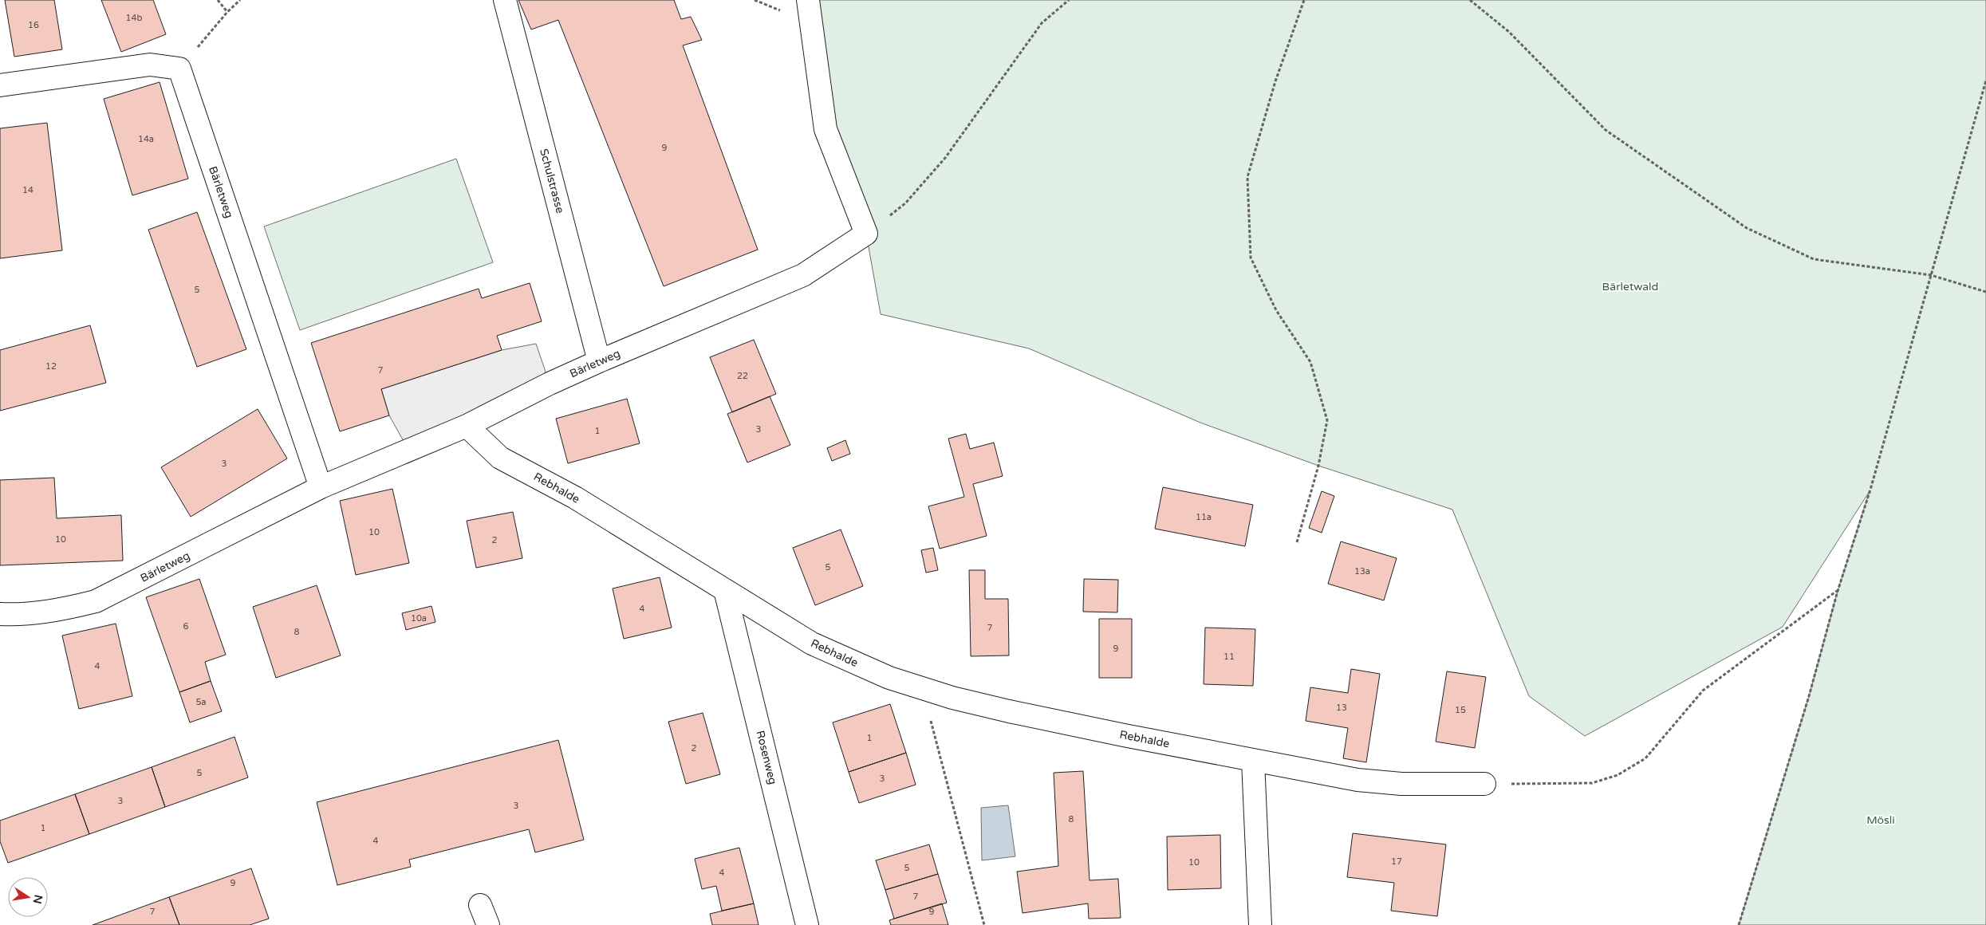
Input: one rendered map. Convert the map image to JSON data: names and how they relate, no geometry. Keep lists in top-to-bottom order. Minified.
{"streets":{"street":["Schulstrasse","Bärletweg","Rebhalde","Rosenweg"]},"crossings":[["Schulstrasse","Bärletweg"],["Bärletweg","Rebhalde"],["Rebhalde","Rosenweg"]],"parks":["Bärletwald","Mösli"],"house_numbers":["14b","16","14a","9","14","5","12","7","22","3","1","3","11a","10","10","2","5","13a","4","10a","6","7","8","9","11","4","5a","13","15","1","2","5","3","3","3","8","1","4","17","10","5","4","9","7","7","9"],"north":"right"}
